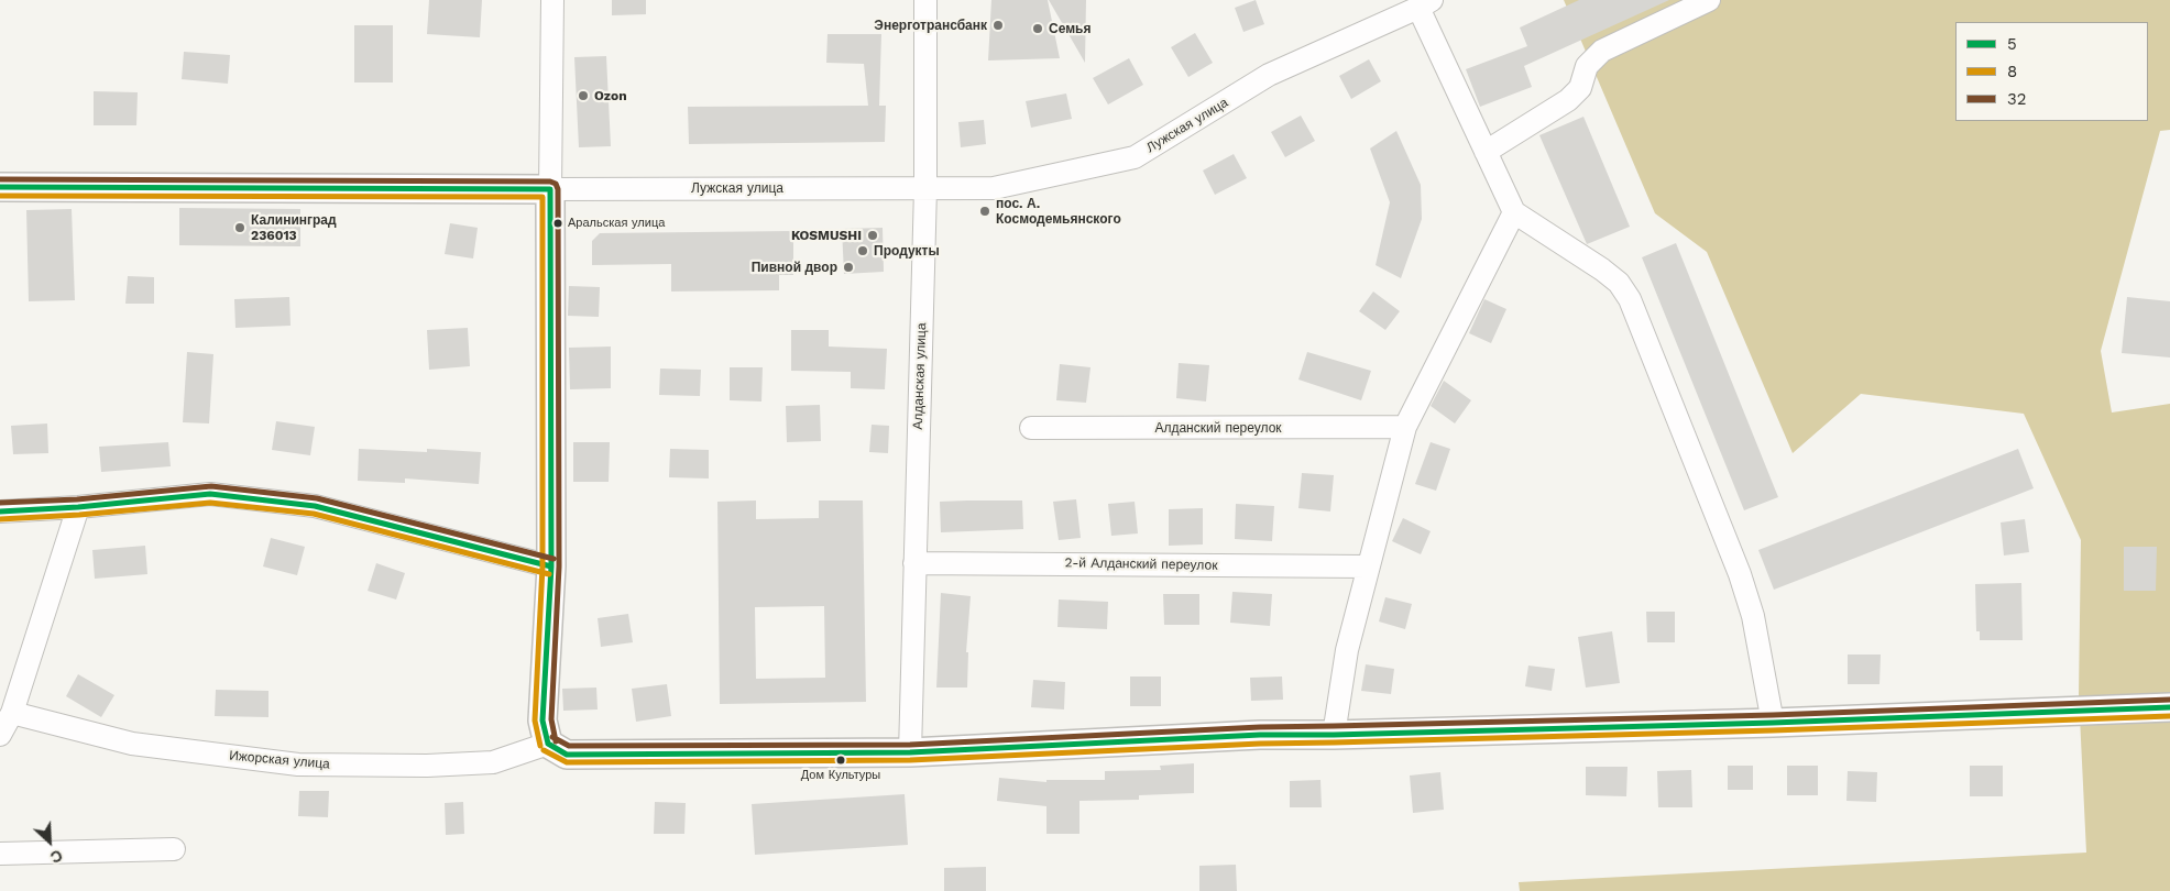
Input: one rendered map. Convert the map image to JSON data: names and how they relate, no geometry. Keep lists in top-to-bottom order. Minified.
{"streets":{"main road":["Лужская улица"],"street":["Алданская улица","Алданский переулок","2-й Алданский переулок","Ижорская улица"]},"crossings":[["Лужская улица","Алданская улица"],["Алданская улица","2-й Алданский переулок"]],"places":["Энерготрансбанк","Семья","Ozon","пос. А. Космодемьянского","Аральская улица","Калининград 236013","KOSMUSHI","Продукты","Пивной двор","Дом Культуры"],"lines":["transit line 32","transit line 5","transit line 8"],"legend":["5","8","32"],"north":"bottom right"}
